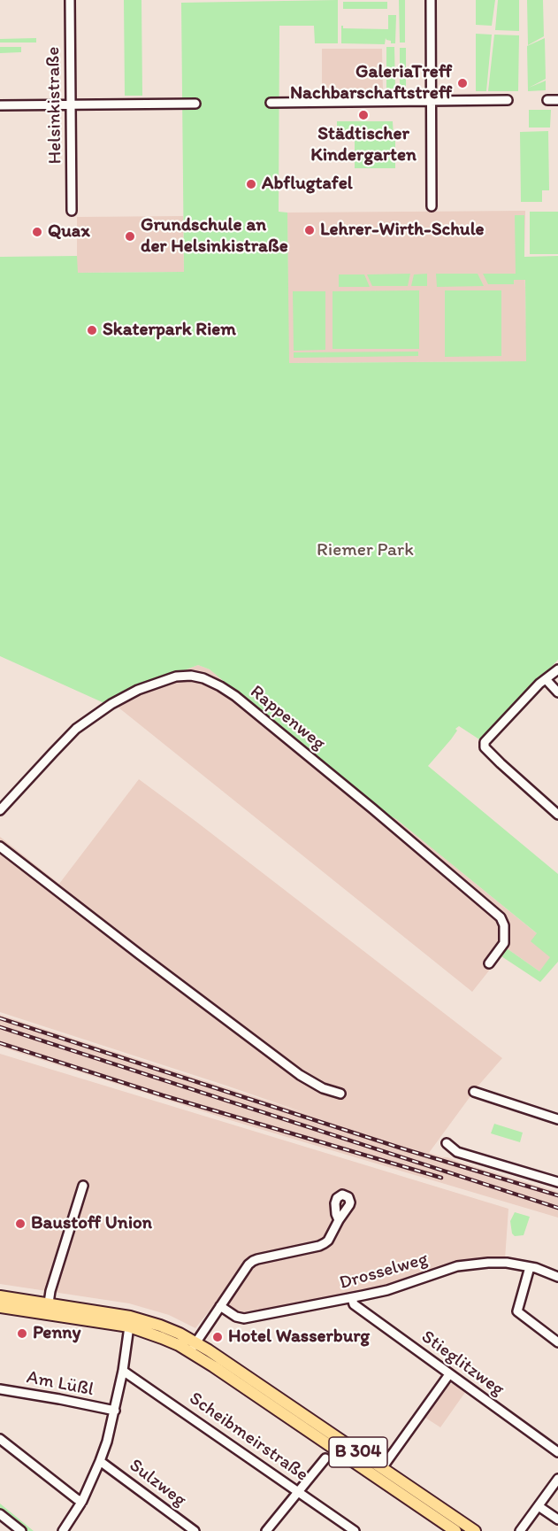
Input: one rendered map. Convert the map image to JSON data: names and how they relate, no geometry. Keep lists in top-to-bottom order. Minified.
{"streets":{"main road":["B 304"],"street":["Helsinkistraße","Rappenweg","Drosselweg","Stieglitzweg","Am Lüßl","Scheibmeirstraße","Sulzweg"]},"crossings":[["Drosselweg","Stieglitzweg"]],"parks":["Riemer Park"],"places":["GaleriaTreff Nachbarschaftstreff","Städtischer Kindergarten","Abflugtafel","Lehrer-Wirth-Schule","Quax","Grundschule an der Helsinkistraße","Skaterpark Riem","Baustoff Union","Penny","Hotel Wasserburg"]}
